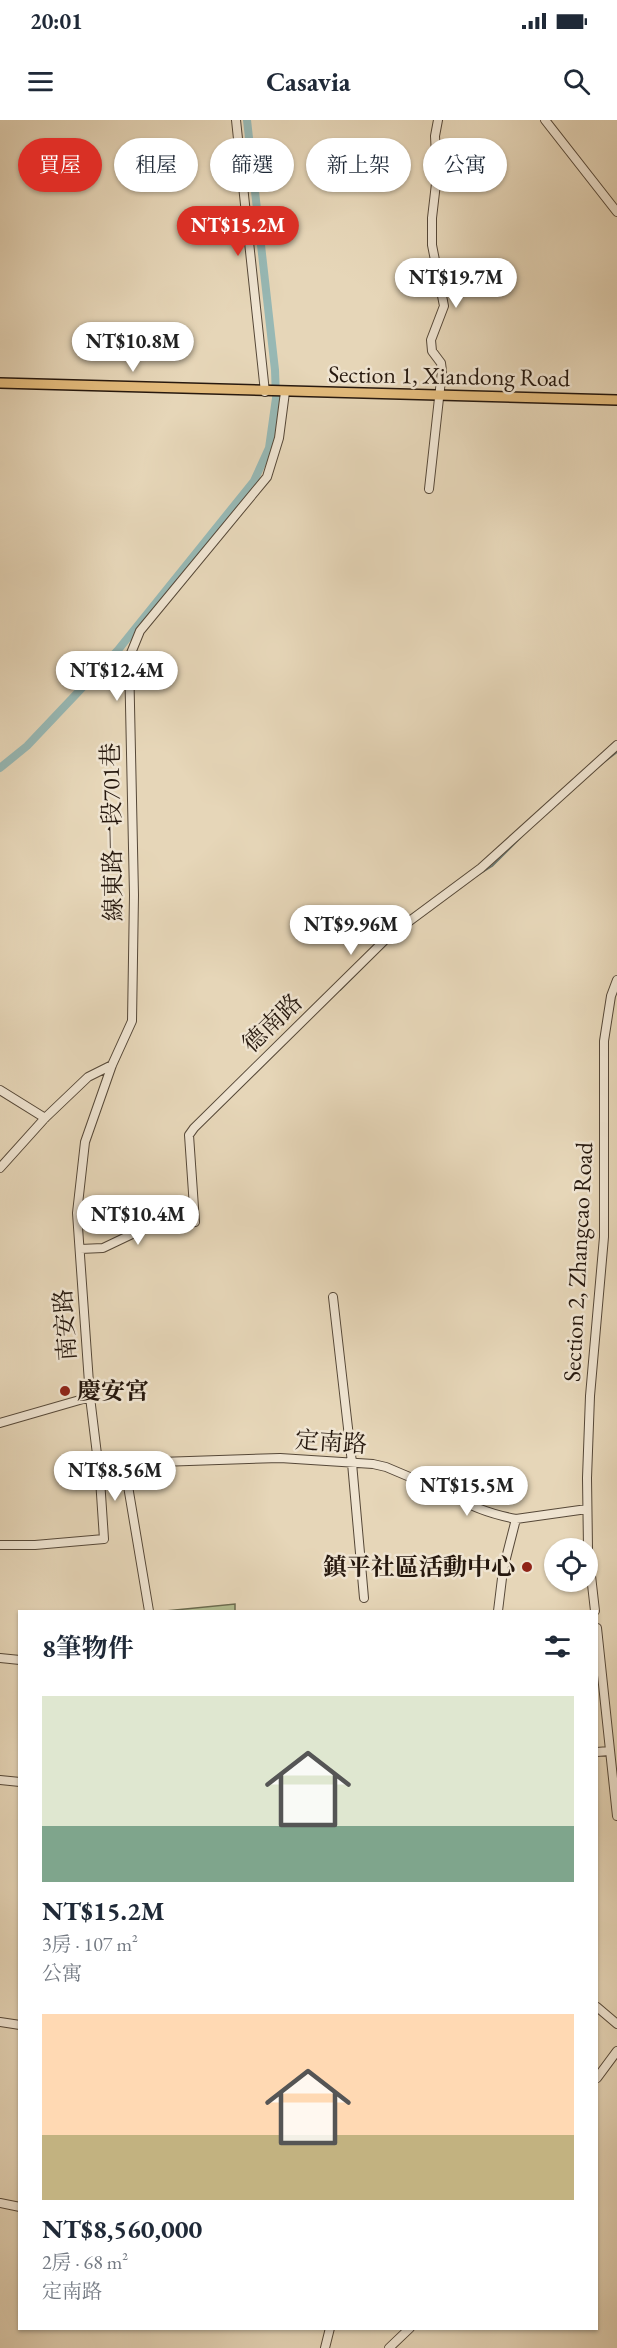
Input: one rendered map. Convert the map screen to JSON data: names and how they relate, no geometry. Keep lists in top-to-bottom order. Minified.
{"streets":{"main road":["Section 1, Xiandong Road"],"street":["線東路一段701巷","德南路","Section 2, Zhangcao Road","南安路","定南路"]},"crossings":[["Section 1, Xiandong Road","線東路一段701巷"],["線東路一段701巷","德南路"],["線東路一段701巷","南安路"],["德南路","南安路"],["Section 2, Zhangcao Road","定南路"],["南安路","定南路"]],"places":["慶安宮","鎮平社區活動中心"],"page":{"status":"20:01","header":"Casavia","chip":["買屋","租屋","篩選","新上架","公寓"],"price":["NT$15.2M","NT$19.7M","NT$10.8M","NT$12.4M","NT$9.96M","NT$10.4M","NT$8.56M","NT$15.5M"],"heading":"8筆物件","list":[{"name":"NT$15.2M","note":"3房 · 107 m² · 公寓"},{"name":"NT$8,560,000","note":"2房 · 68 m² · 定南路"}]}}
